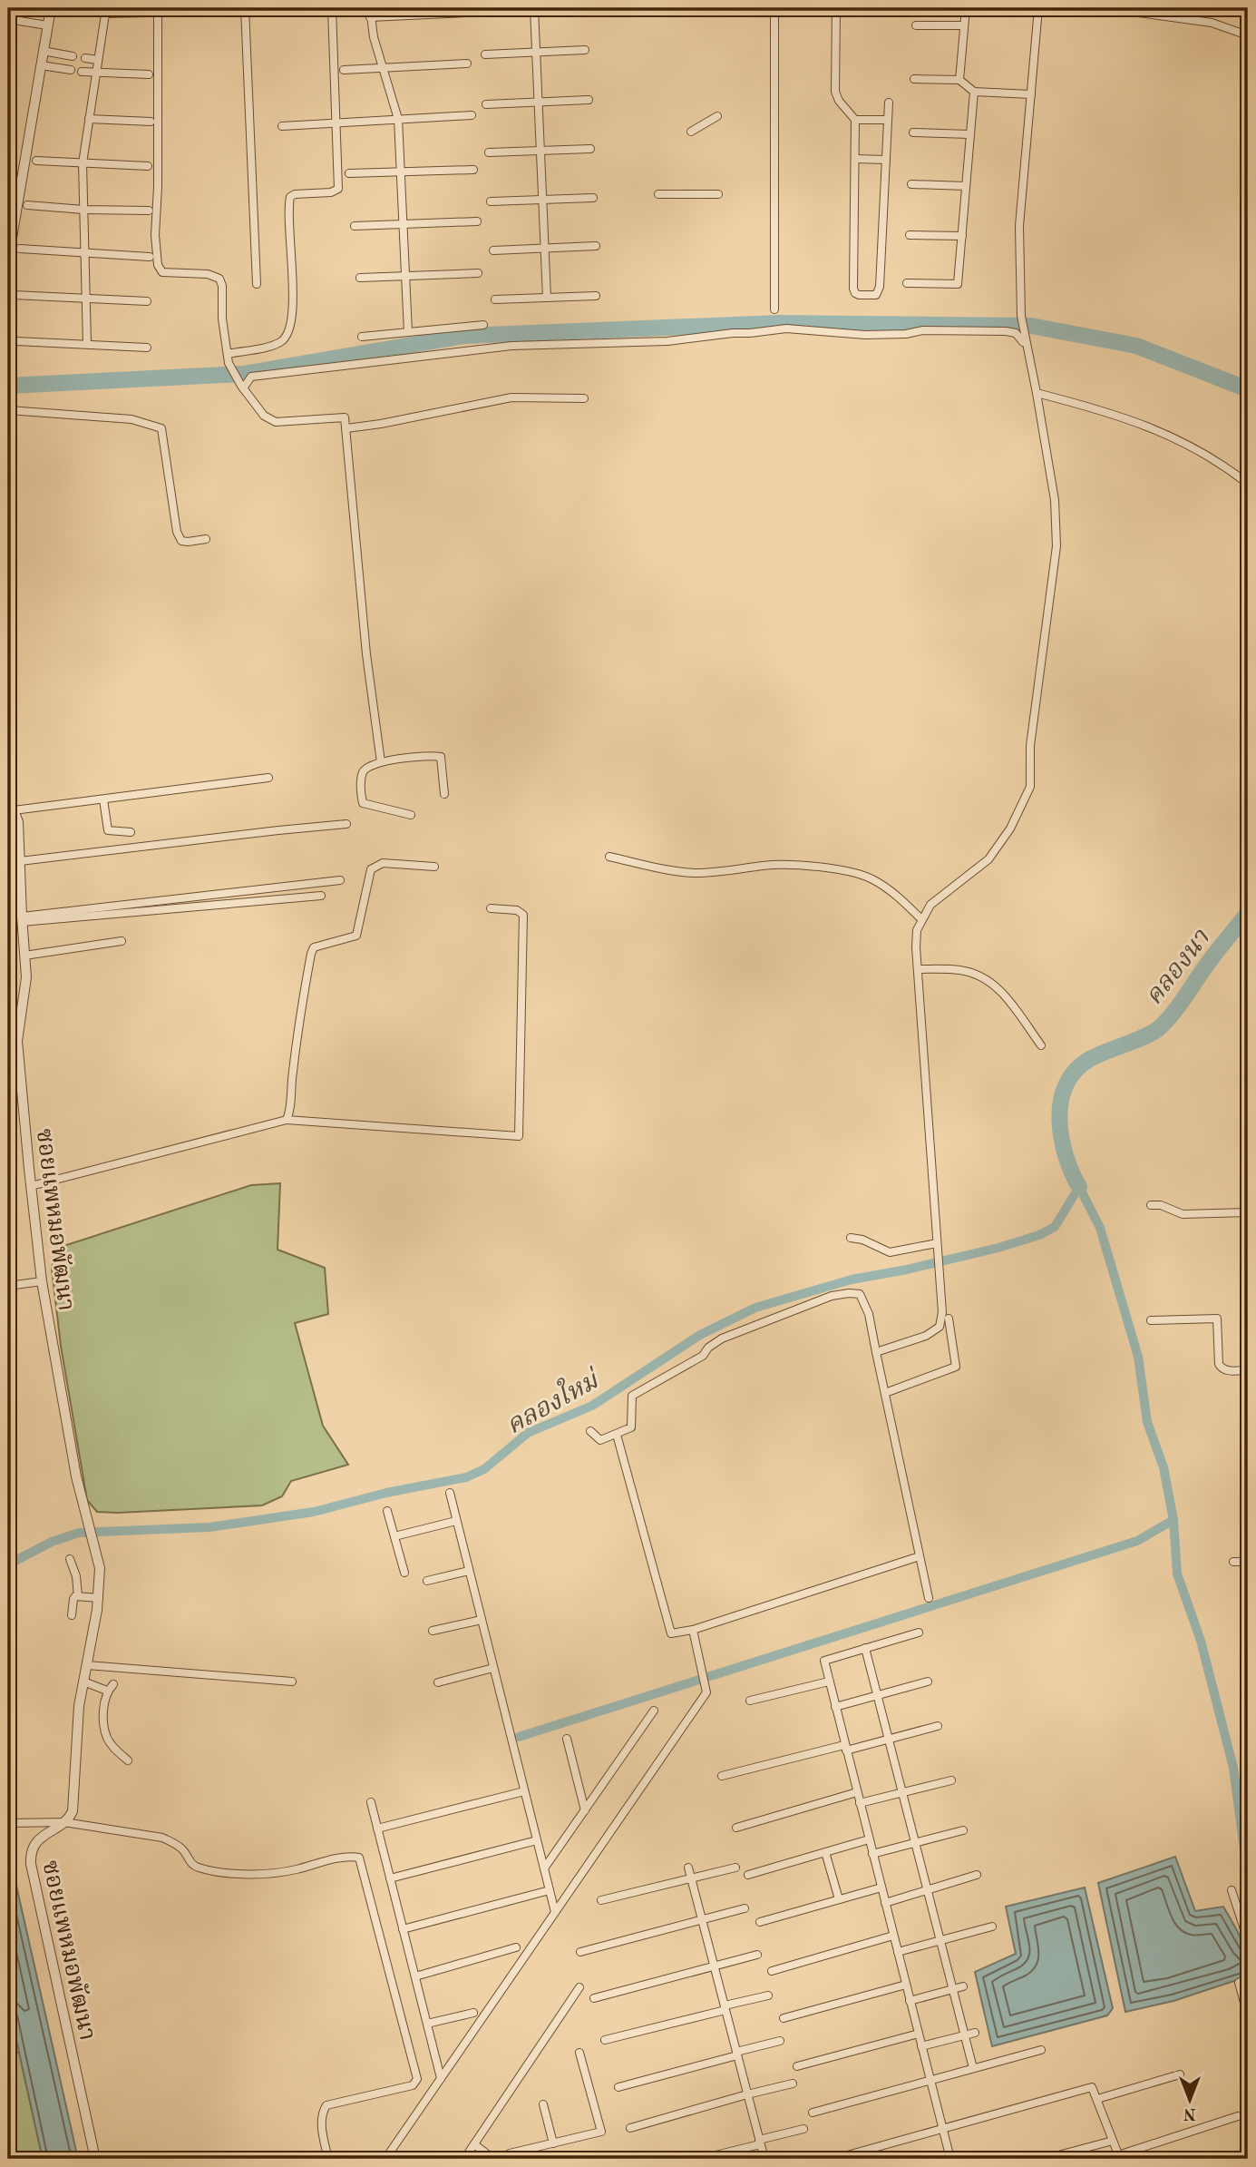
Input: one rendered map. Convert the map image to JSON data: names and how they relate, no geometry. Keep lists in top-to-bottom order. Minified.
{"streets":{"street":["ซอยแพหมอพัฒนา"]},"water":["คลองนา","คลองใหม่"],"north":"bottom"}
